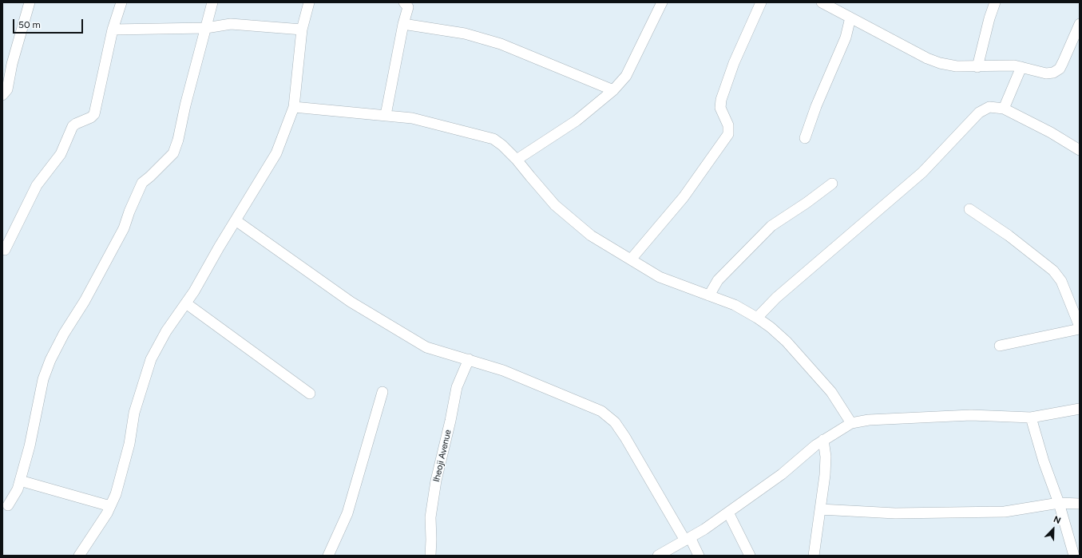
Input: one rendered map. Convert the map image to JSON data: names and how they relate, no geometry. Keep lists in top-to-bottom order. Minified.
{"streets":{"street":["Iheoji Avenue"]},"scale_bar":"50 m","north":"top right"}
